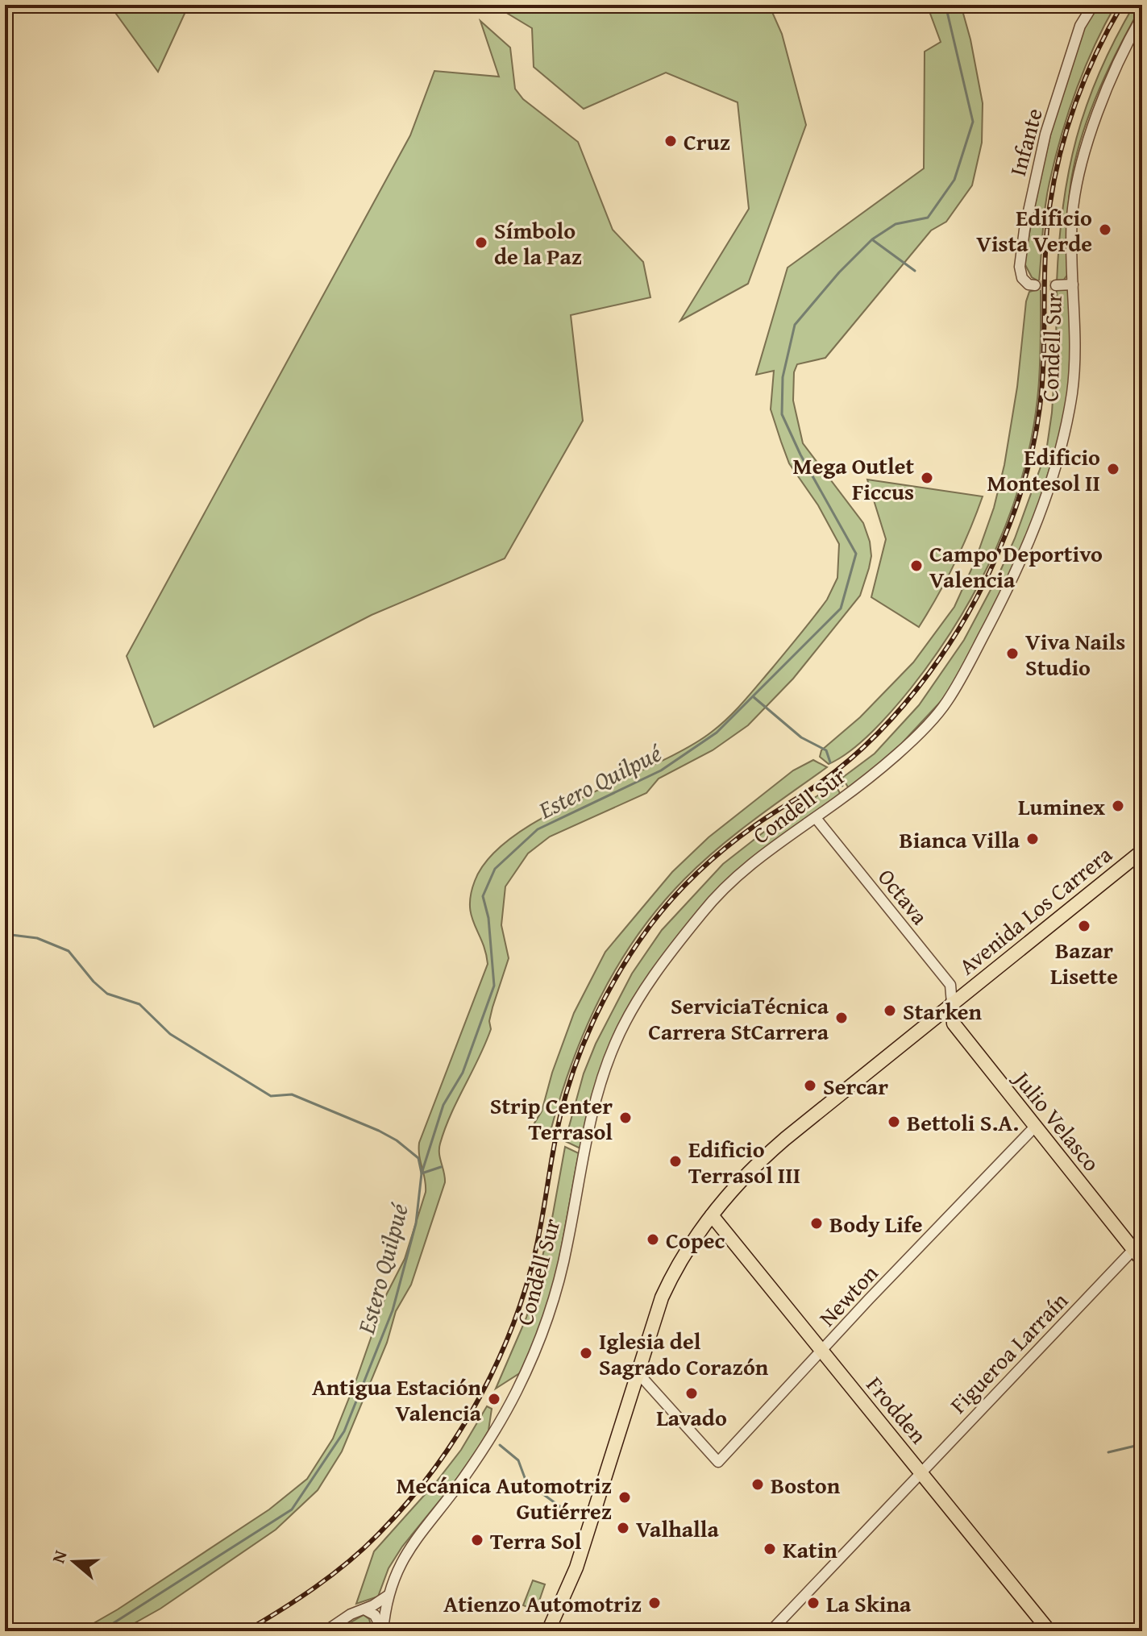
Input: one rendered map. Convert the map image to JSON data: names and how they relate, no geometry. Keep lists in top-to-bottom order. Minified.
{"streets":{"main road":["Avenida Los Carrera","Julio Velasco","Frodden"],"street":["Infante","Condell Sur","Octava","Newton","Figueroa Larraín"]},"crossings":[["Condell Sur","Octava"],["Octava","Avenida Los Carrera"],["Octava","Julio Velasco"],["Avenida Los Carrera","Julio Velasco"],["Avenida Los Carrera","Newton"],["Avenida Los Carrera","Frodden"],["Julio Velasco","Newton"],["Julio Velasco","Figueroa Larraín"],["Newton","Frodden"],["Figueroa Larraín","Frodden"]],"water":["Estero Quilpué"],"places":["Cruz","Edificio Vista Verde","Símbolo de la Paz","Edificio Montesol II","Mega Outlet Ficcus","Campo Deportivo Valencia","Viva Nails Studio","Luminex","Bianca Villa","Bazar Lisette","Starken","ServiciaTécnica Carrera StCarrera","Sercar","Strip Center Terrasol","Bettoli S.A.","Edificio Terrasol III","Body Life","Copec","Iglesia del Sagrado Corazón","Lavado","Antigua Estación Valencia","Boston","Mecánica Automotriz Gutiérrez","Valhalla","Terra Sol","Katin","Atienzo Automotriz","La Skina"],"north":"left"}
